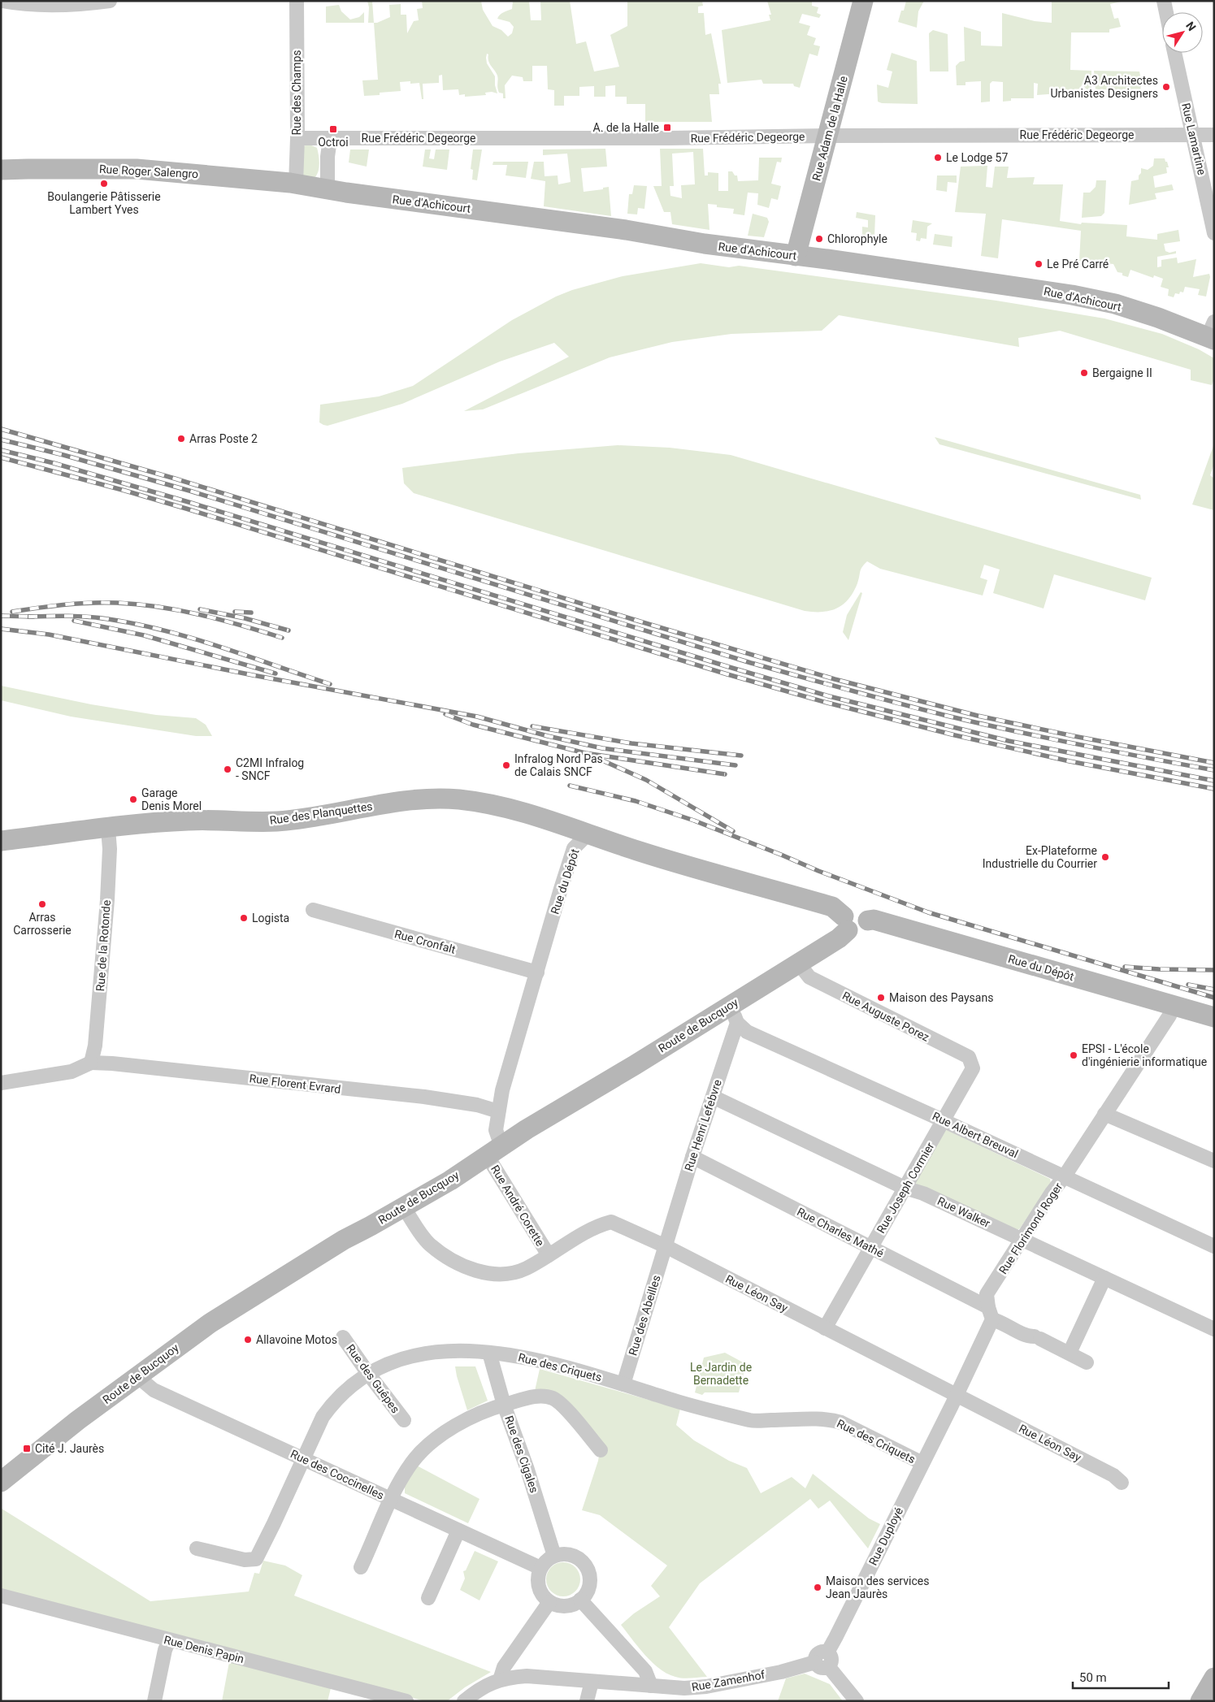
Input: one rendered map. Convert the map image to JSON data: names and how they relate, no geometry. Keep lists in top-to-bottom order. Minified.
{"streets":{"street":["Rue des Champs","Rue Adam de la Halle","Rue Frédéric Degeorge","Rue Lamartine","Rue Roger Salengro","Rue d'Achicourt","Rue des Planquettes","Rue du Dépôt","Rue Cronfalt","Rue de la Rotonde","Rue Auguste Porez","Route de Bucquoy","Rue Florent Evrard","Rue Henri Lefebvre","Rue Albert Breuval","Rue Joseph Cormier","Rue André Corette","Rue Walker","Rue Florimond Roger","Rue Charles Mathé","Rue Léon Say","Rue des Abeilles","Rue des Criquets","Rue des Guêpes","Rue des Cigales","Rue des Coccinelles","Rue Duployé","Rue Denis Papin","Rue Zamenhof"]},"crossings":[["Rue des Champs","Rue Frédéric Degeorge"],["Rue des Champs","Rue Roger Salengro"],["Rue des Champs","Rue d'Achicourt"],["Rue Adam de la Halle","Rue Frédéric Degeorge"],["Rue Adam de la Halle","Rue d'Achicourt"],["Rue Frédéric Degeorge","Rue Lamartine"],["Rue Roger Salengro","Rue d'Achicourt"],["Rue des Planquettes","Rue du Dépôt"],["Rue des Planquettes","Rue de la Rotonde"],["Rue du Dépôt","Rue Cronfalt"],["Rue du Dépôt","Route de Bucquoy"],["Rue du Dépôt","Rue Florent Evrard"],["Rue du Dépôt","Rue André Corette"],["Rue du Dépôt","Rue Florimond Roger"],["Rue de la Rotonde","Rue Florent Evrard"],["Rue Auguste Porez","Route de Bucquoy"],["Rue Auguste Porez","Rue Joseph Cormier"],["Route de Bucquoy","Rue Henri Lefebvre"],["Route de Bucquoy","Rue Albert Breuval"],["Route de Bucquoy","Rue André Corette"],["Route de Bucquoy","Rue Léon Say"],["Route de Bucquoy","Rue des Coccinelles"],["Rue Henri Lefebvre","Rue Albert Breuval"],["Rue Henri Lefebvre","Rue Walker"],["Rue Henri Lefebvre","Rue Charles Mathé"],["Rue Henri Lefebvre","Rue Léon Say"],["Rue Henri Lefebvre","Rue des Abeilles"],["Rue Albert Breuval","Rue Joseph Cormier"],["Rue Albert Breuval","Rue Florimond Roger"],["Rue Joseph Cormier","Rue Walker"],["Rue Joseph Cormier","Rue Charles Mathé"],["Rue Joseph Cormier","Rue Léon Say"],["Rue André Corette","Rue Léon Say"],["Rue Walker","Rue Florimond Roger"],["Rue Florimond Roger","Rue Charles Mathé"],["Rue Florimond Roger","Rue Léon Say"],["Rue Florimond Roger","Rue des Criquets"],["Rue Florimond Roger","Rue Duployé"],["Rue Léon Say","Rue des Abeilles"],["Rue des Abeilles","Rue des Criquets"],["Rue des Criquets","Rue des Guêpes"],["Rue des Criquets","Rue des Cigales"],["Rue des Criquets","Rue des Coccinelles"],["Rue des Criquets","Rue Duployé"],["Rue des Cigales","Rue des Coccinelles"],["Rue Duployé","Rue Zamenhof"]],"parks":["Le Jardin de Bernadette"],"places":{"other":["A3 Architectes Urbanistes Designers","Le Lodge 57","Boulangerie Pâtisserie Lambert Yves","Chlorophyle","Le Pré Carré","Bergaigne II","Arras Poste 2","Infralog Nord Pas de Calais SNCF","C2MI Infralog - SNCF","Garage Denis Morel","Ex-Plateforme Industrielle du Courrier","Arras Carrosserie","Logista","Maison des Paysans","EPSI - L'école d'ingénierie informatique","Allavoine Motos","Maison des services Jean Jaurès"],"transit":["A. de la Halle","Octroi","Cité J. Jaurès"]},"scale_bar":"50 m","north":"top right"}
